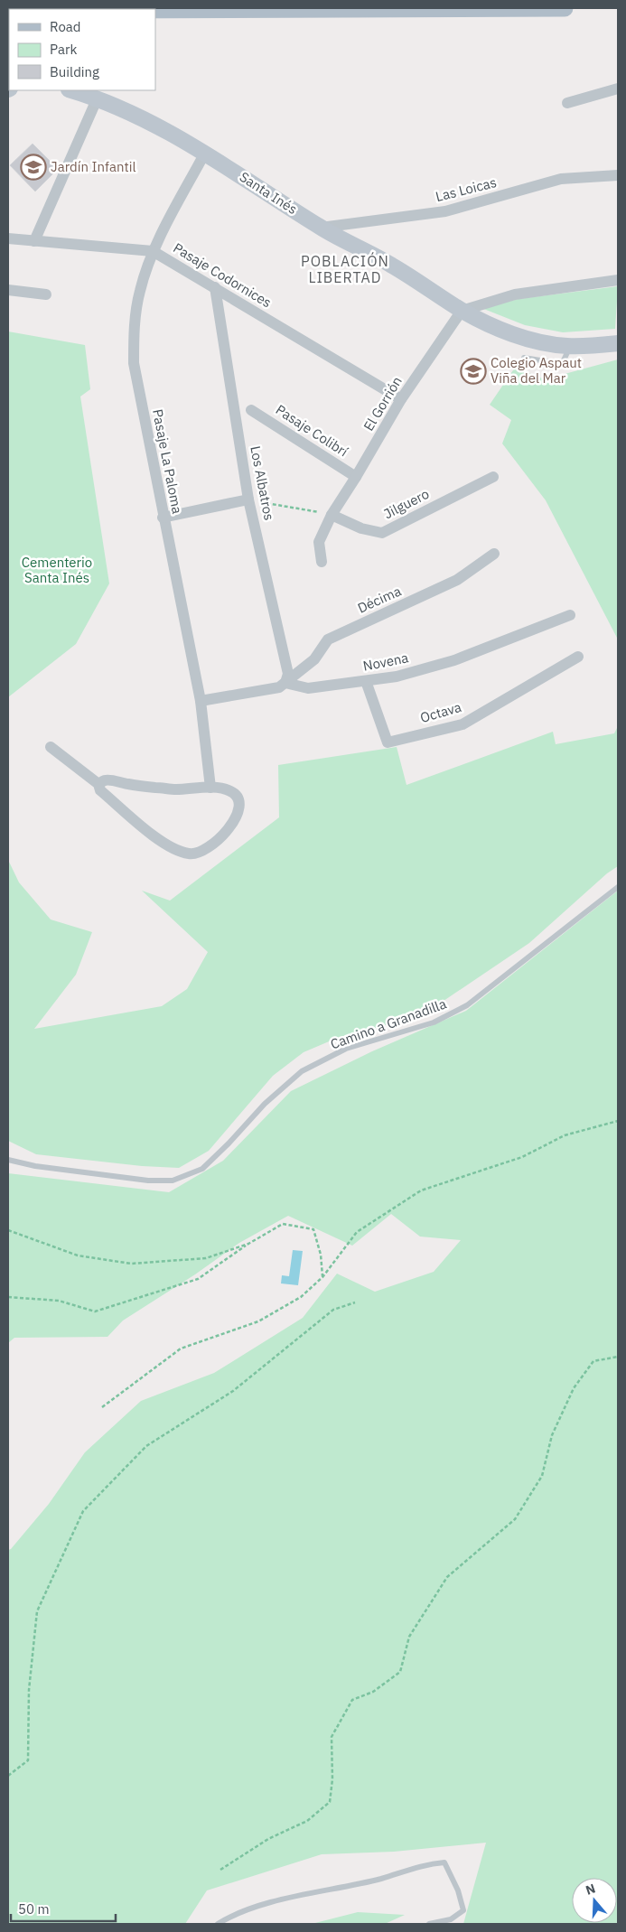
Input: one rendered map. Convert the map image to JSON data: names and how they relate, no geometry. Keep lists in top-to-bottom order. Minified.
{"streets":{"main road":["Santa Inés"],"street":["Las Loicas","Pasaje Codornices","El Gorrión","Pasaje Colibrí","Pasaje La Paloma","Los Albatros","Jilguero","Décima","Novena","Octava"],"lane":["Camino a Granadilla"]},"crossings":[["Las Loicas","Santa Inés"],["Santa Inés","El Gorrión"],["Santa Inés","Pasaje La Paloma"],["Pasaje Codornices","El Gorrión"],["Pasaje Codornices","Pasaje La Paloma"],["Pasaje Codornices","Los Albatros"],["El Gorrión","Pasaje Colibrí"],["El Gorrión","Jilguero"],["Pasaje La Paloma","Novena"],["Los Albatros","Décima"],["Los Albatros","Novena"],["Décima","Novena"],["Novena","Octava"]],"districts":["POBLACIÓN LIBERTAD"],"parks":["Cementerio Santa Inés"],"places":{"school or university":["Jardín Infantil","Colegio Aspaut Viña del Mar"]},"legend":["Road","Park","Building"],"scale_bar":"50 m","north":"top"}
